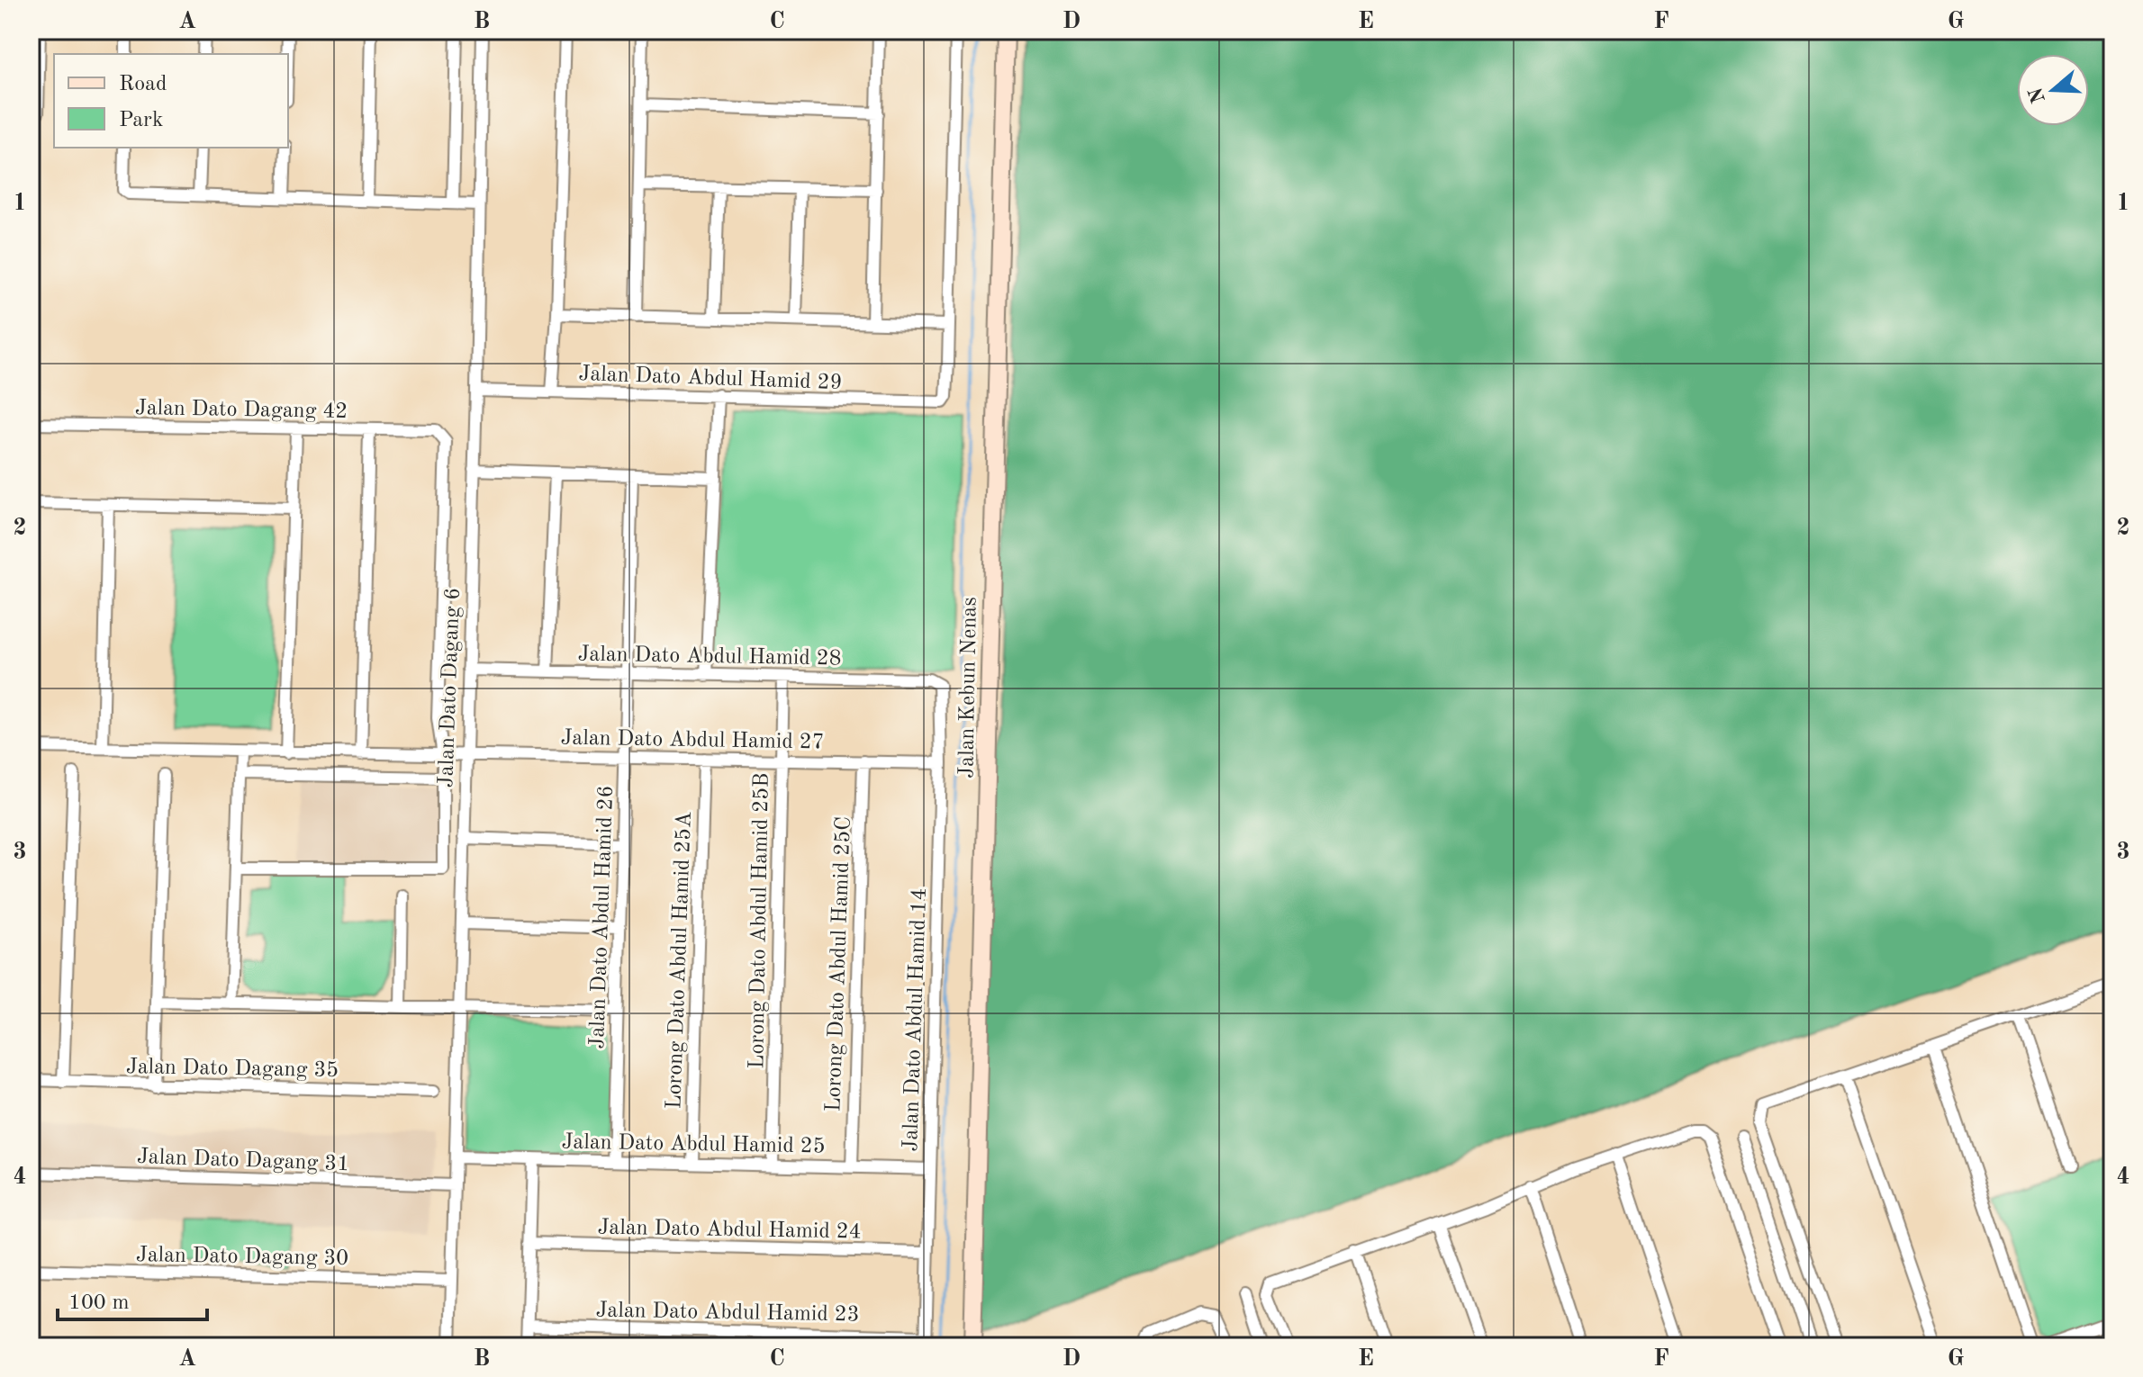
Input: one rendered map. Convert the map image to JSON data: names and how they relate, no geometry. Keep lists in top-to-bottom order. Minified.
{"streets":{"street":["Jalan Dato Abdul Hamid 29","Jalan Dato Dagang 42","Jalan Dato Abdul Hamid 28","Jalan Dato Dagang 6","Jalan Kebun Nenas","Jalan Dato Abdul Hamid 27","Jalan Dato Abdul Hamid 26","Lorong Dato Abdul Hamid 25B","Lorong Dato Abdul Hamid 25A","Lorong Dato Abdul Hamid 25C","Jalan Dato Abdul Hamid 14","Jalan Dato Dagang 35","Jalan Dato Abdul Hamid 25","Jalan Dato Dagang 31","Jalan Dato Abdul Hamid 24","Jalan Dato Dagang 30","Jalan Dato Abdul Hamid 23"]},"crossings":[["Jalan Dato Abdul Hamid 29","Jalan Dato Dagang 6"],["Jalan Dato Dagang 42","Jalan Dato Abdul Hamid 27"],["Jalan Dato Abdul Hamid 28","Jalan Dato Dagang 6"],["Jalan Dato Abdul Hamid 28","Jalan Dato Abdul Hamid 26"],["Jalan Dato Abdul Hamid 28","Lorong Dato Abdul Hamid 25B"],["Jalan Dato Abdul Hamid 28","Jalan Dato Abdul Hamid 14"],["Jalan Dato Dagang 6","Jalan Dato Abdul Hamid 27"],["Jalan Dato Dagang 6","Jalan Dato Abdul Hamid 25"],["Jalan Dato Dagang 6","Jalan Dato Dagang 31"],["Jalan Dato Dagang 6","Jalan Dato Dagang 30"],["Jalan Dato Abdul Hamid 27","Jalan Dato Abdul Hamid 26"],["Jalan Dato Abdul Hamid 27","Lorong Dato Abdul Hamid 25B"],["Jalan Dato Abdul Hamid 27","Lorong Dato Abdul Hamid 25A"],["Jalan Dato Abdul Hamid 27","Lorong Dato Abdul Hamid 25C"],["Jalan Dato Abdul Hamid 27","Jalan Dato Abdul Hamid 14"],["Jalan Dato Abdul Hamid 26","Jalan Dato Abdul Hamid 25"],["Lorong Dato Abdul Hamid 25B","Jalan Dato Abdul Hamid 25"],["Lorong Dato Abdul Hamid 25A","Jalan Dato Abdul Hamid 25"],["Lorong Dato Abdul Hamid 25C","Jalan Dato Abdul Hamid 25"],["Jalan Dato Abdul Hamid 14","Jalan Dato Abdul Hamid 25"],["Jalan Dato Abdul Hamid 14","Jalan Dato Abdul Hamid 24"],["Jalan Dato Abdul Hamid 14","Jalan Dato Abdul Hamid 23"]],"legend":["Road","Park"],"scale_bar":"100 m","north":"left","grid":{"columns":["A","B","C","D","E","F","G"],"rows":["1","2","3","4"]}}
